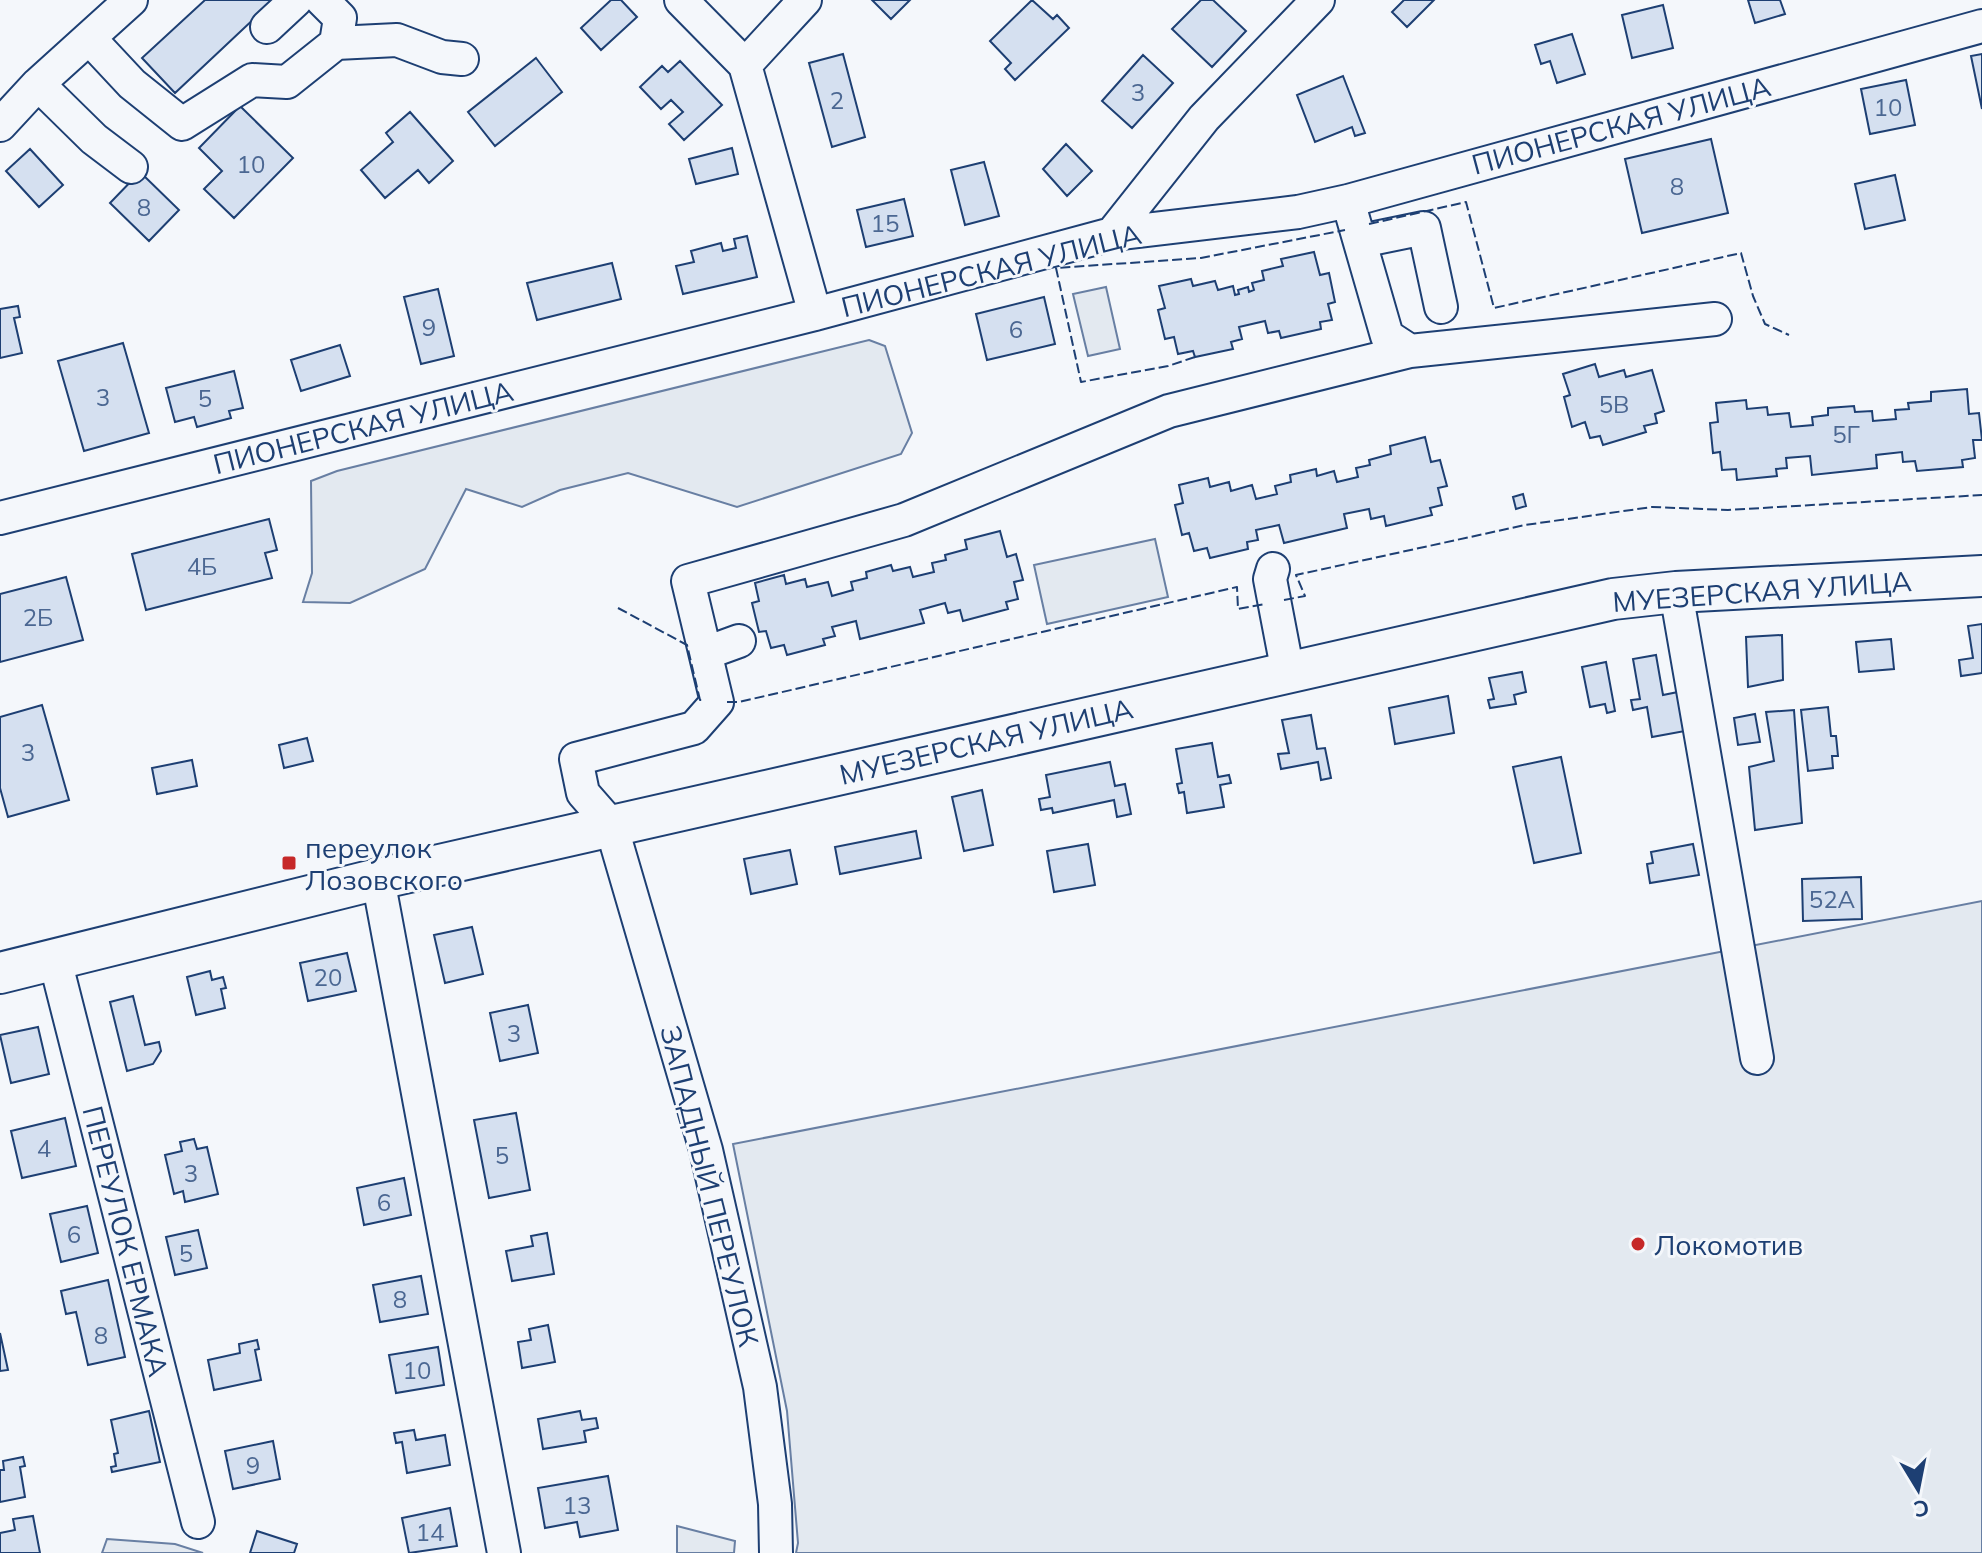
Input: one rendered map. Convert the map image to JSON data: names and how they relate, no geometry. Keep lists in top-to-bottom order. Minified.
{"streets":{"main road":["МУЕЗЕРСКАЯ УЛИЦА"],"street":["ПИОНЕРСКАЯ УЛИЦА","ЗАПАДНЫЙ ПЕРЕУЛОК","ПЕРЕУЛОК ЕРМАКА"]},"crossings":[["МУЕЗЕРСКАЯ УЛИЦА","ЗАПАДНЫЙ ПЕРЕУЛОК"],["МУЕЗЕРСКАЯ УЛИЦА","ПЕРЕУЛОК ЕРМАКА"]],"places":{"transit":["переулок Лозовского"],"other":["Локомотив"]},"house_numbers":["3","2","10","10","8","8","15","9","6","3","5","5В","5Г","4Б","2Б","3","52А","20","3","4","5","3","6","6","5","8","8","10","9","13","14"],"north":"bottom"}
